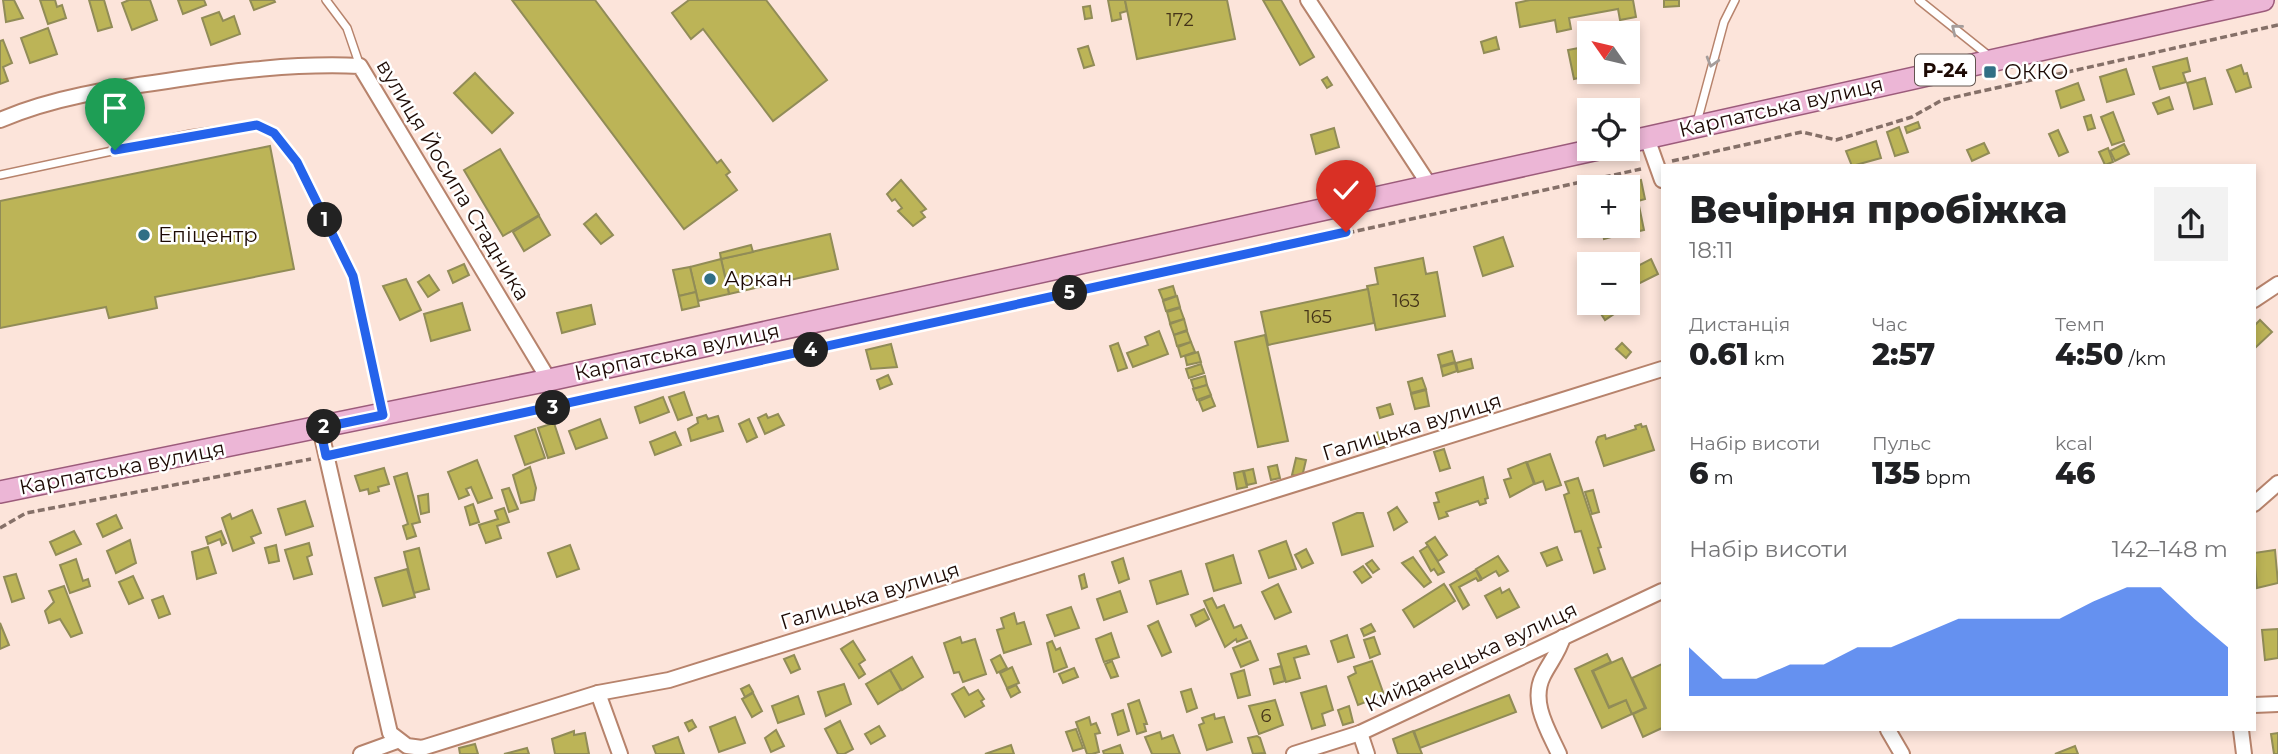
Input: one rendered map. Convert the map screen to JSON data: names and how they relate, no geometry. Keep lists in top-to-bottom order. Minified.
{"streets":{"main road":["Р-24","Карпатська вулиця"],"street":["вулиця Йосипа Стадника","Галицька вулиця","Кийданецька вулиця"]},"crossings":[["Карпатська вулиця","вулиця Йосипа Стадника"]],"places":{"transit":["ОККО"],"other":["Епіцентр","Аркан"]},"house_numbers":["172","163","165","6"],"north":"top left","page":{"map_buttons":["+","−"],"heading":["Вечірня пробіжка","18:11"],"pins":["1","5","4","3","2"],"stats":[["Дистанція","0.61 km"],["Час","2:57"],["Темп","4:50 /km"],["Набір висоти","6 m"],["Пульс","135 bpm"],["kcal","46"]],"chart":["Набір висоти","142–148 m"]}}
